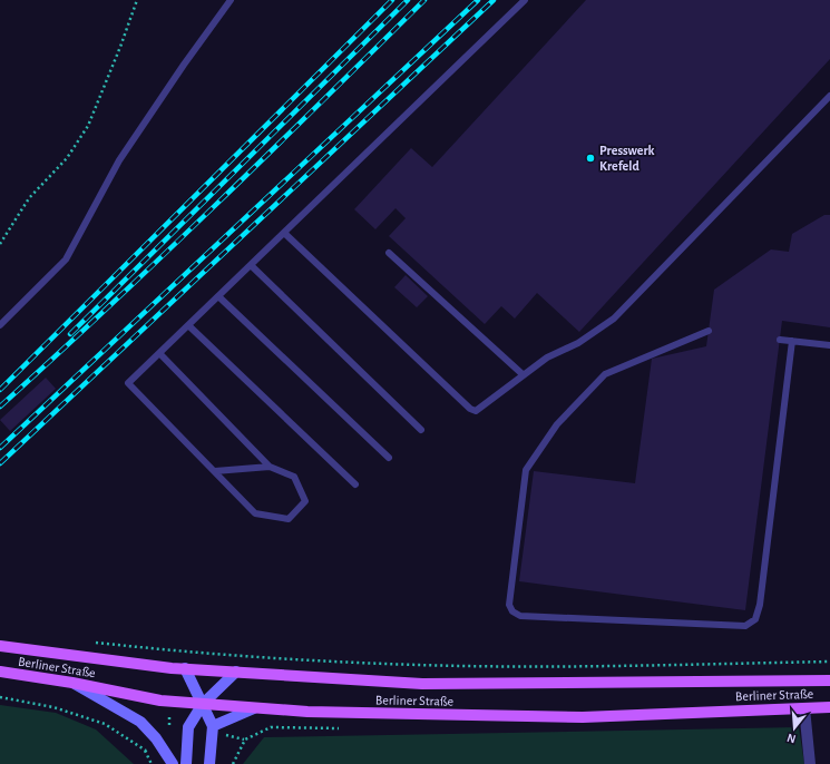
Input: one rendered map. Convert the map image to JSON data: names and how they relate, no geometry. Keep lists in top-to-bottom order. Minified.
{"streets":{"main road":["Berliner Straße"]},"places":["Presswerk Krefeld"],"north":"bottom"}
